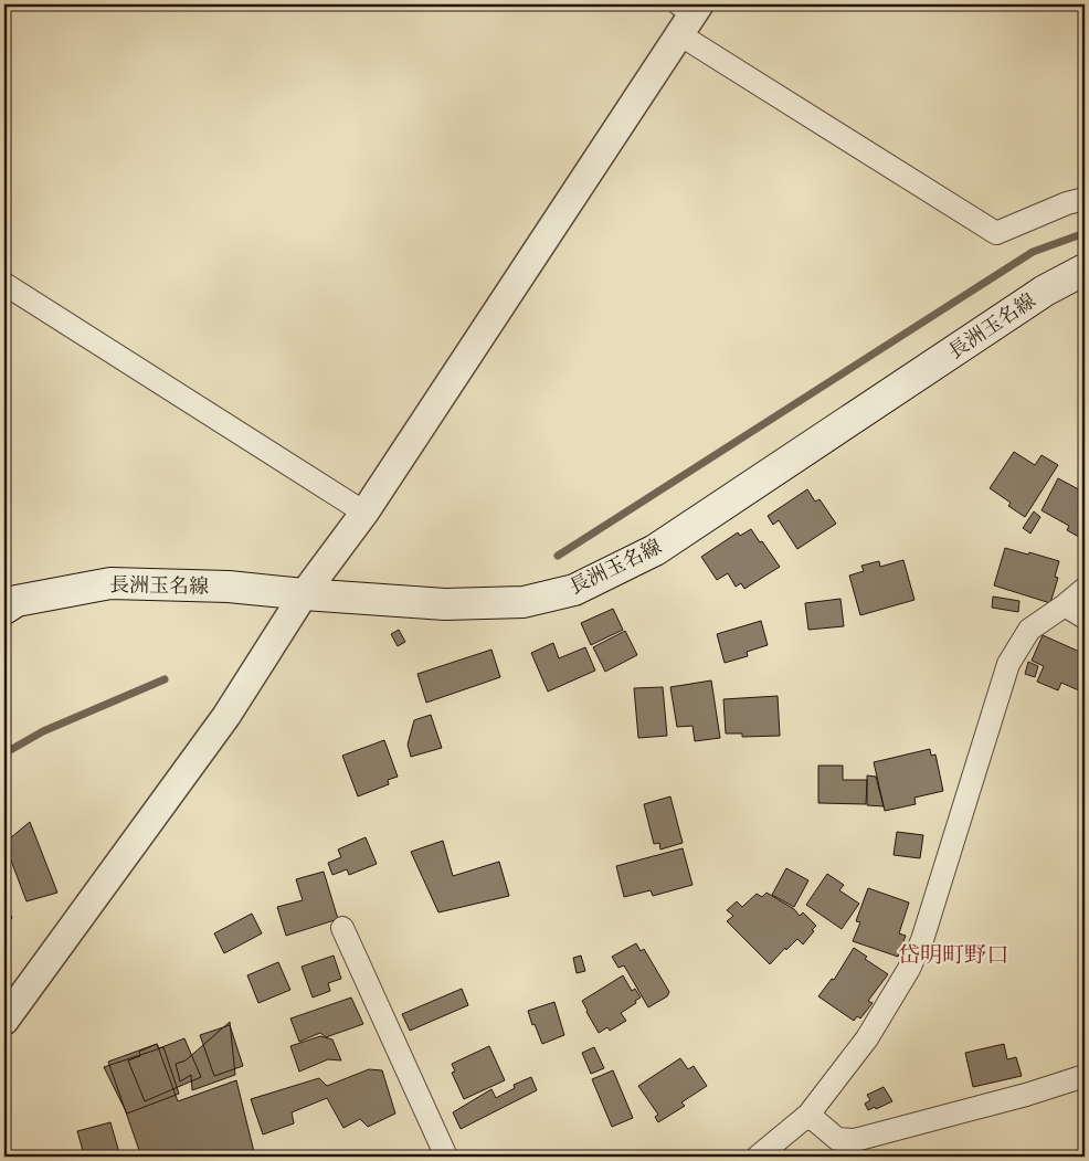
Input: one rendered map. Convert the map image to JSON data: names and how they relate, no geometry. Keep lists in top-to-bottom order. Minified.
{"streets":{"main road":["長洲玉名線"]},"districts":["岱明町野口"]}
